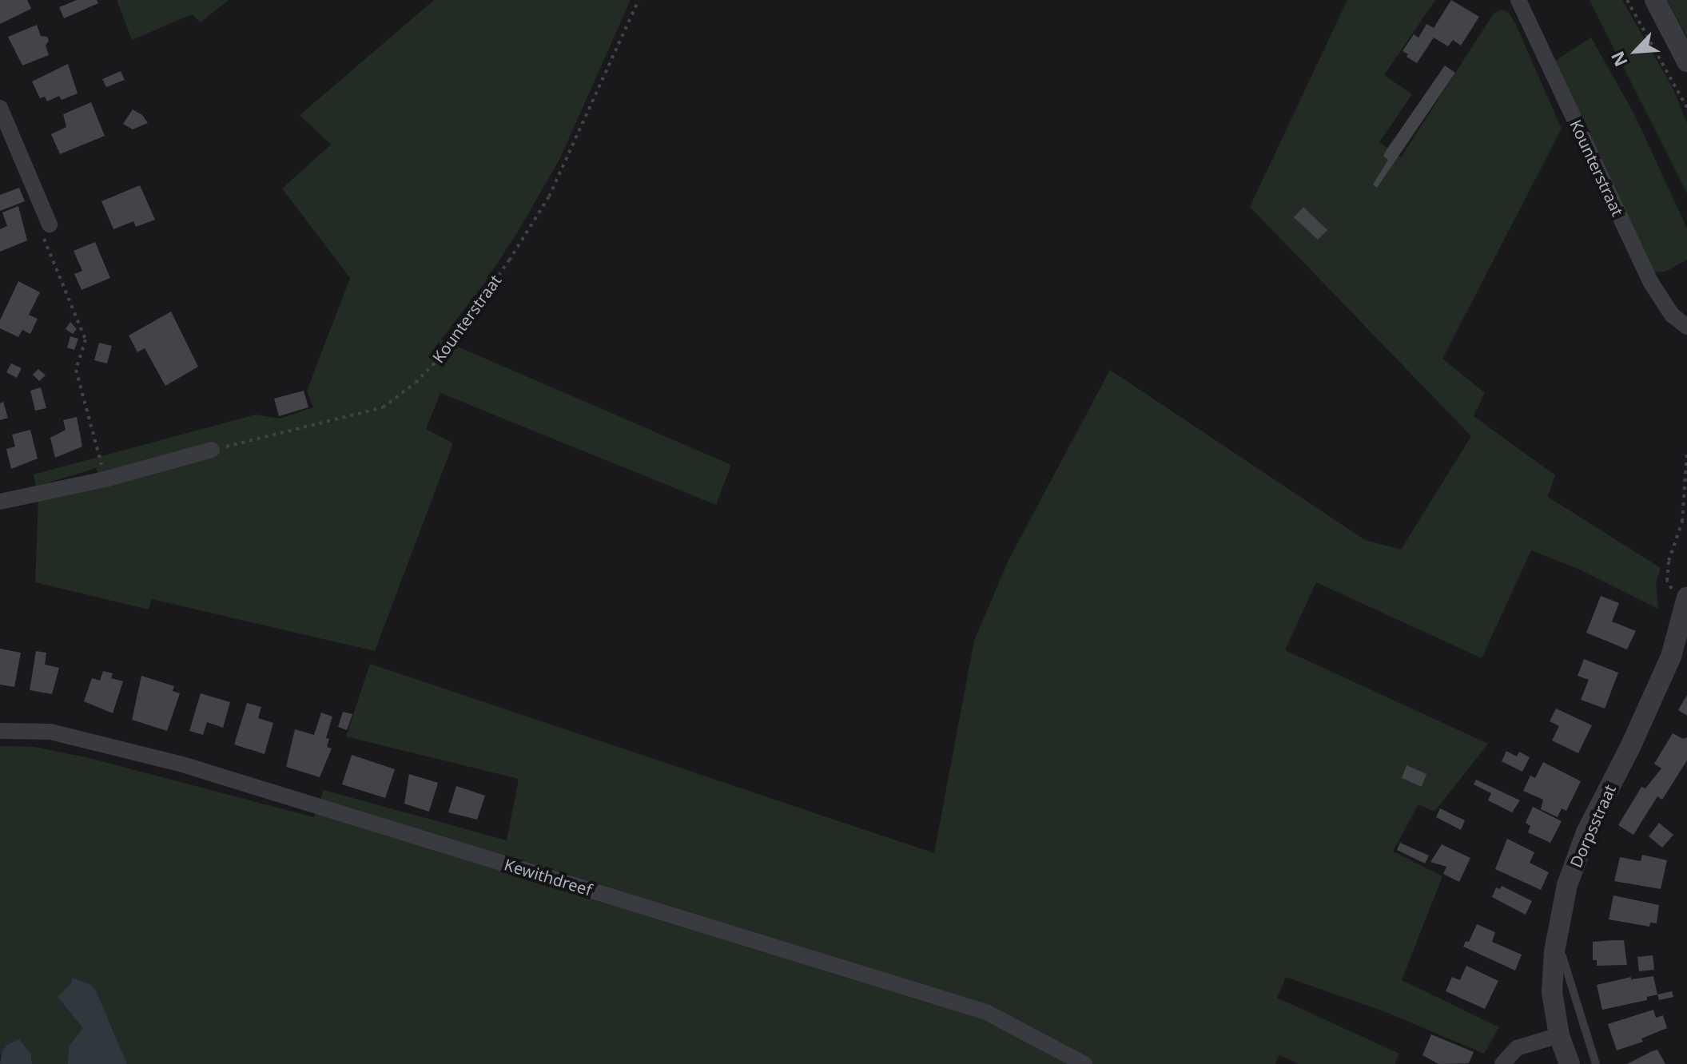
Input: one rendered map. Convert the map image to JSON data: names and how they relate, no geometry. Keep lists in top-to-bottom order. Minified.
{"streets":{"street":["Kounterstraat","Dorpsstraat","Kewithdreef"]},"north":"bottom left"}
